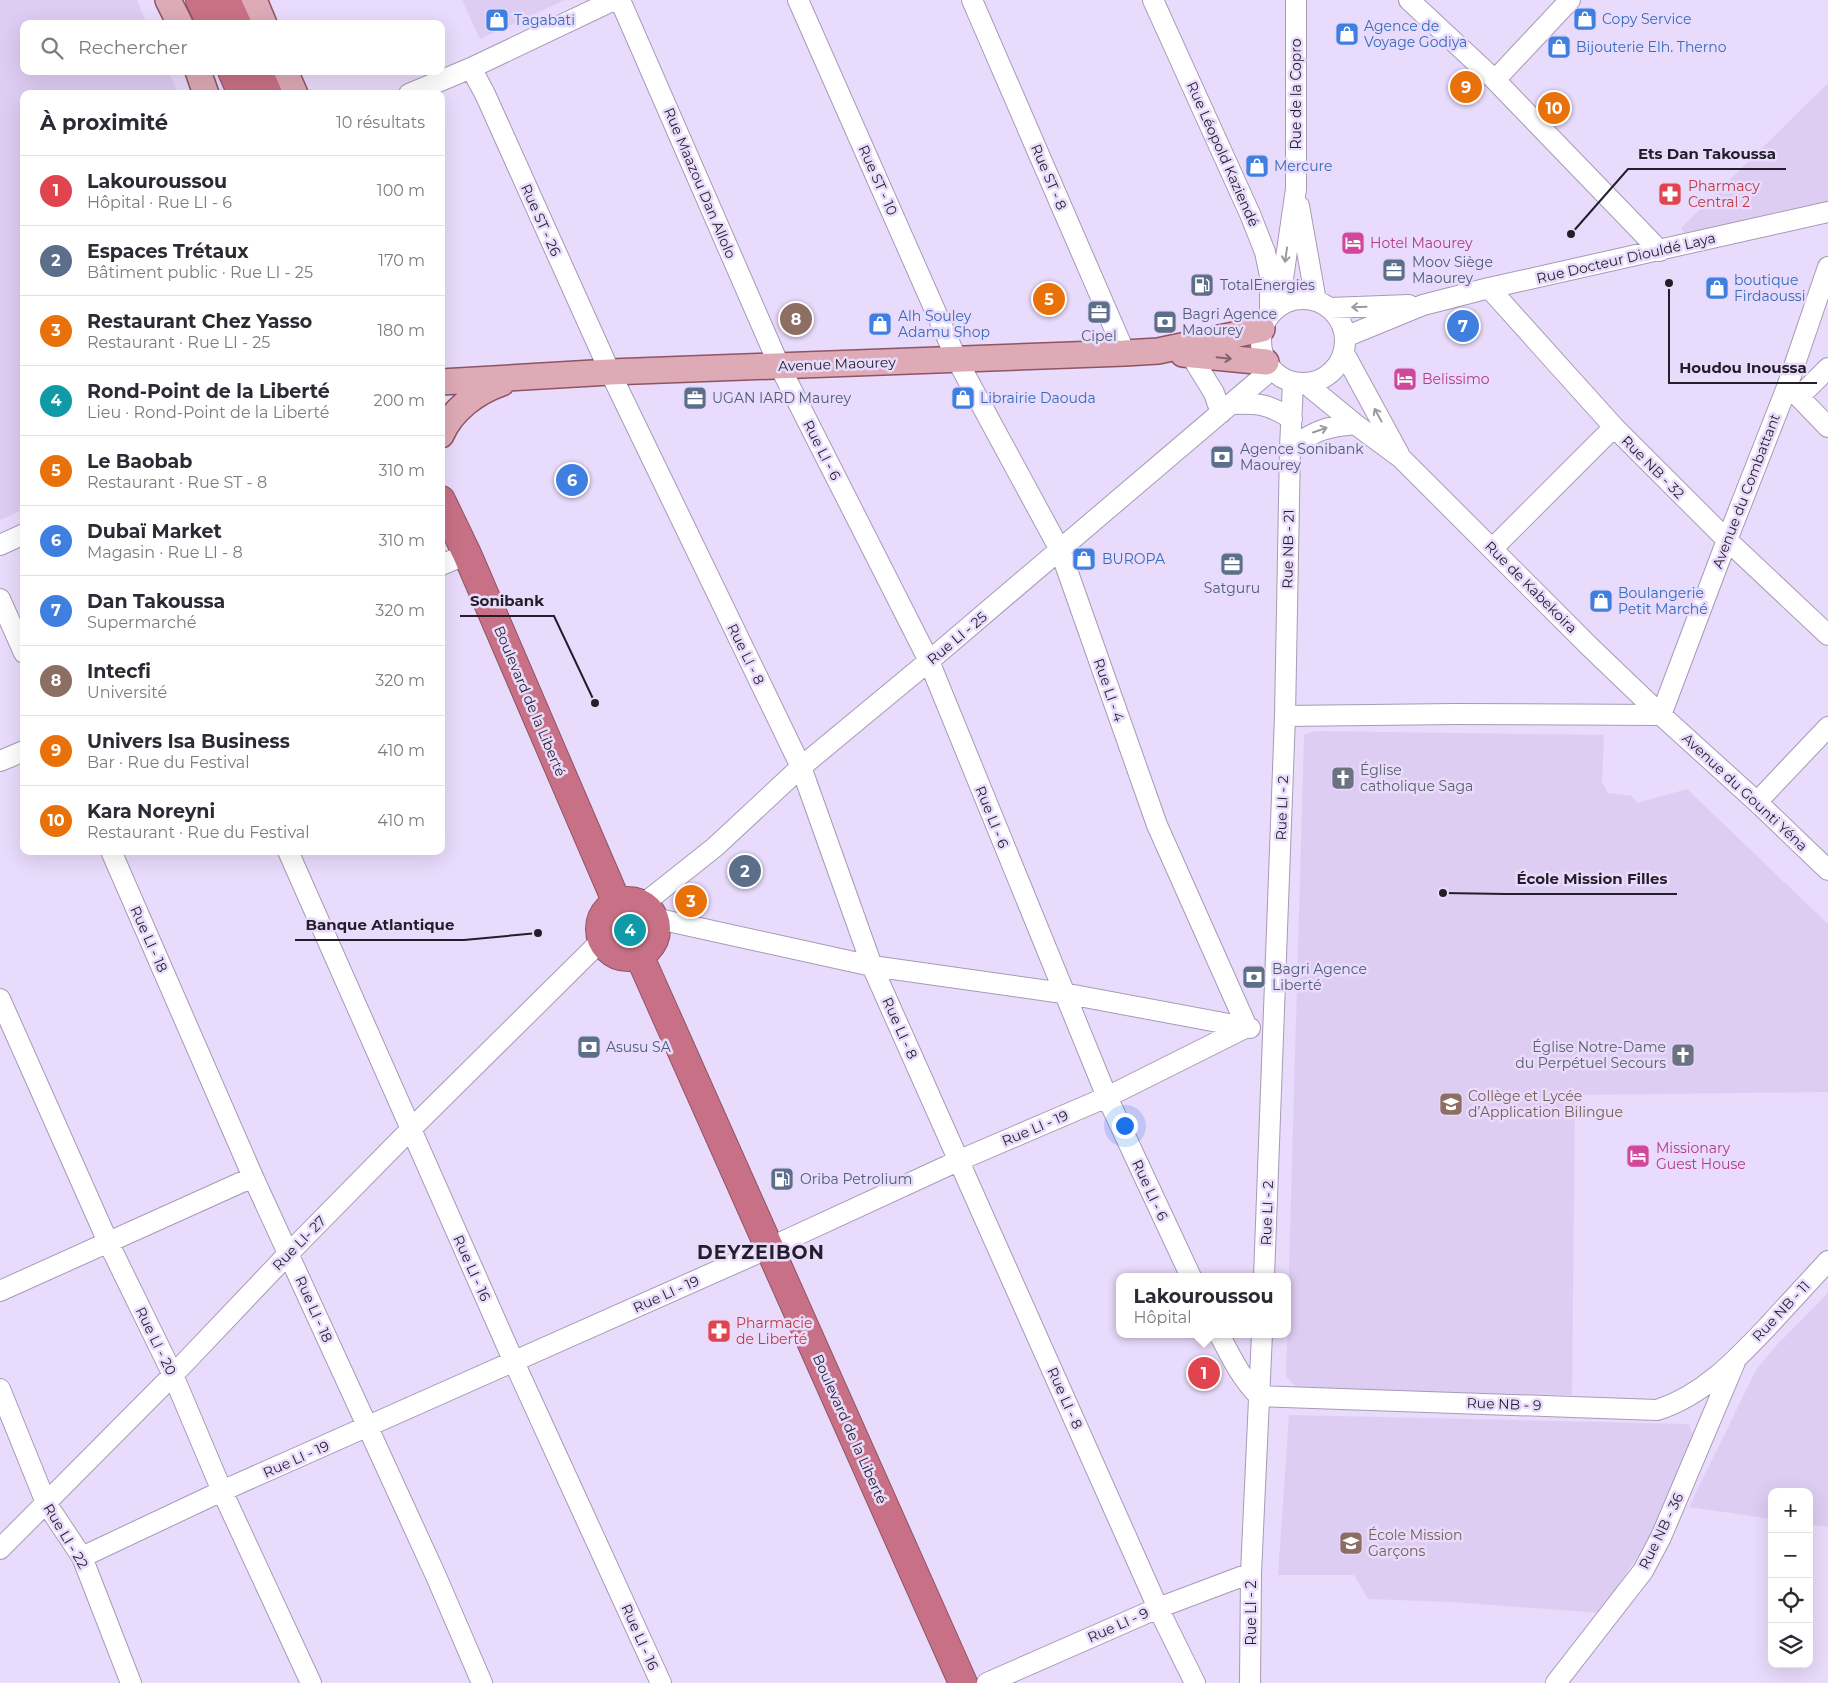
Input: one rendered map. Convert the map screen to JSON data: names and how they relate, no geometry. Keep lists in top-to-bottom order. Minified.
{"streets":{"highway":["Boulevard de la Liberté"],"main road":["Avenue Maourey"],"street":["Rue de la Copro","Rue Léopold Kaziendé","Rue ST - 8","Rue ST - 10","Rue Maazou Dan Allolo","Rue ST - 26","Rue Docteur Diouldé Laya","Rue LI - 6","Rue NB - 32","Avenue du Combattant","Rue NB - 21","Rue de Kabekoira","Rue LI - 25","Rue LI - 8","Rue LI - 4","Avenue du Gounti Yéna","Rue LI - 2","Rue LI - 18","Rue LI - 19","Rue LI- 27","Rue LI - 16","Rue NB - 11","Rue LI - 20","Rue NB - 9","Rue NB - 36","Rue LI - 22","Rue LI - 9"]},"crossings":[["Rue de la Copro","Rue Léopold Kaziendé"],["Rue de la Copro","Rue Docteur Diouldé Laya"],["Rue de la Copro","Avenue Maourey"],["Rue de la Copro","Rue NB - 21"],["Rue de la Copro","Rue de Kabekoira"],["Rue de la Copro","Rue LI - 25"],["Rue Léopold Kaziendé","Rue Docteur Diouldé Laya"],["Rue Léopold Kaziendé","Avenue Maourey"],["Rue Léopold Kaziendé","Rue NB - 21"],["Rue Léopold Kaziendé","Rue de Kabekoira"],["Rue Léopold Kaziendé","Rue LI - 25"],["Rue ST - 8","Avenue Maourey"],["Rue ST - 10","Avenue Maourey"],["Rue ST - 10","Rue LI - 4"],["Rue Maazou Dan Allolo","Avenue Maourey"],["Rue Maazou Dan Allolo","Rue LI - 6"],["Rue ST - 26","Avenue Maourey"],["Rue ST - 26","Rue LI - 8"],["Rue Docteur Diouldé Laya","Avenue Maourey"],["Rue Docteur Diouldé Laya","Rue NB - 32"],["Rue Docteur Diouldé Laya","Rue NB - 21"],["Rue Docteur Diouldé Laya","Rue de Kabekoira"],["Rue Docteur Diouldé Laya","Rue LI - 25"],["Avenue Maourey","Rue LI - 6"],["Avenue Maourey","Rue NB - 21"],["Avenue Maourey","Rue de Kabekoira"],["Avenue Maourey","Rue LI - 25"],["Avenue Maourey","Rue LI - 8"],["Avenue Maourey","Rue LI - 4"],["Rue LI - 6","Rue LI - 25"],["Rue LI - 6","Rue LI - 19"],["Rue NB - 32","Avenue du Combattant"],["Avenue du Combattant","Rue de Kabekoira"],["Avenue du Combattant","Avenue du Gounti Yéna"],["Rue NB - 21","Rue de Kabekoira"],["Rue NB - 21","Rue LI - 25"],["Rue NB - 21","Rue LI - 2"],["Rue de Kabekoira","Rue LI - 25"],["Rue de Kabekoira","Avenue du Gounti Yéna"],["Rue LI - 25","Rue LI - 8"],["Rue LI - 25","Rue LI - 4"],["Rue LI - 25","Boulevard de la Liberté"],["Rue LI - 25","Rue LI- 27"],["Rue LI - 8","Rue LI - 19"],["Rue LI - 8","Rue LI - 9"],["Rue LI - 4","Rue LI - 19"],["Boulevard de la Liberté","Rue LI - 19"],["Boulevard de la Liberté","Rue LI- 27"],["Rue LI - 2","Rue NB - 9"],["Rue LI - 2","Rue LI - 9"],["Rue LI - 18","Rue LI - 19"],["Rue LI - 18","Rue LI- 27"],["Rue LI - 19","Rue LI - 16"],["Rue LI - 19","Rue LI - 20"],["Rue LI - 19","Rue LI - 22"],["Rue LI- 27","Rue LI - 16"],["Rue LI- 27","Rue LI - 20"],["Rue LI- 27","Rue LI - 22"],["Rue NB - 11","Rue NB - 9"],["Rue NB - 11","Rue NB - 36"],["Rue NB - 9","Rue NB - 36"]],"districts":["DEYZEIBON"],"places":{"shop":["Copy Service","Tagabati","Agence de Voyage Godiya","Bijouterie Elh. Therno","Mercure","boutique Firdaoussi","Alh Souley Adamu Shop","Librairie Daouda","BUROPA","Boulangerie Petit Marché"],"pharmacy":["Pharmacy Central 2","Pharmacie de Liberté"],"other":["Ets Dan Takoussa","Houdou Inoussa","Sonibank","École Mission Filles","Banque Atlantique"],"hotel":["Hotel Maourey","Belissimo","Missionary Guest House"],"office":["Moov Siège Maourey","Cipel","UGAN IARD Maurey","Satguru"],"fuel station":["TotalEnergies","Oriba Petrolium"],"bank":["Bagri Agence Maourey","Agence Sonibank Maourey","Bagri Agence Liberté","Asusu SA"],"church":["Église catholique Saga","Église Notre-Dame du Perpétuel Secours"],"school or university":["Collège et Lycée d’Application Bilingue","École Mission Garçons"]},"page":{"search":"Rechercher","pins":["9","10","5","8","7","6","2","3","4","1"],"heading":["À proximité","10 résultats"],"list":[{"mark":"1","name":"Lakouroussou","note":"Hôpital · Rue LI - 6","value":"100 m"},{"mark":"2","name":"Espaces Trétaux","note":"Bâtiment public · Rue LI - 25","value":"170 m"},{"mark":"3","name":"Restaurant Chez Yasso","note":"Restaurant · Rue LI - 25","value":"180 m"},{"mark":"4","name":"Rond-Point de la Liberté","note":"Lieu · Rond-Point de la Liberté","value":"200 m"},{"mark":"5","name":"Le Baobab","note":"Restaurant · Rue ST - 8","value":"310 m"},{"mark":"6","name":"Dubaï Market","note":"Magasin · Rue LI - 8","value":"310 m"},{"mark":"7","name":"Dan Takoussa","note":"Supermarché","value":"320 m"},{"mark":"8","name":"Intecfi","note":"Université","value":"320 m"},{"mark":"9","name":"Univers Isa Business","note":"Bar · Rue du Festival","value":"410 m"},{"mark":"10","name":"Kara Noreyni","note":"Restaurant · Rue du Festival","value":"410 m"}],"popup":["Lakouroussou","Hôpital"],"map_buttons":["+","−"]}}
